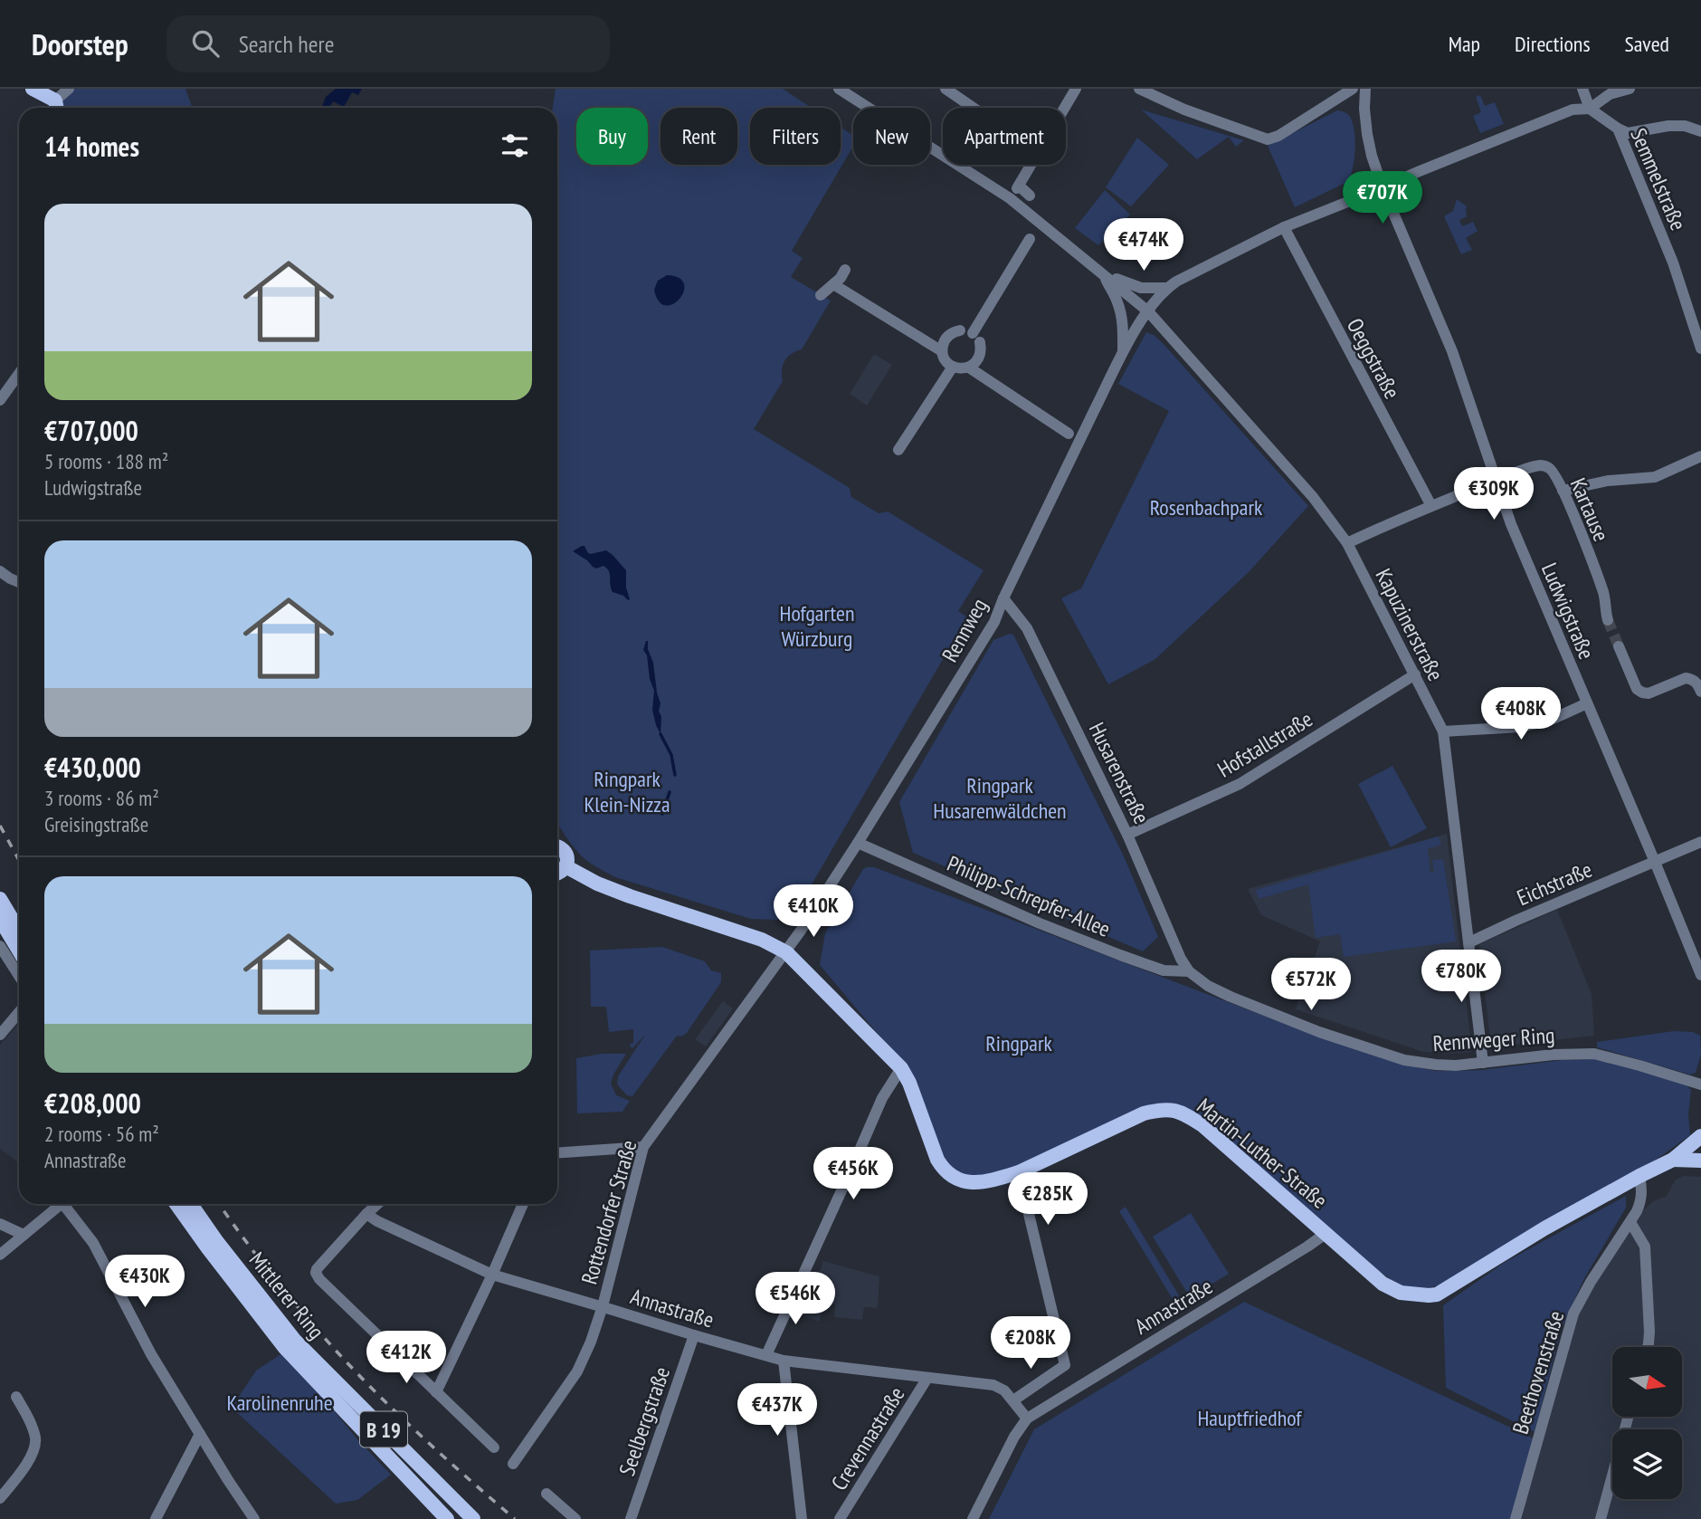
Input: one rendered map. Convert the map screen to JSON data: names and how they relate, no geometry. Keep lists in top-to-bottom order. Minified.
{"streets":{"main road":["Martin-Luther-Straße","Mittlerer Ring","B 19"],"street":["Semmelstraße","Oeggstraße","Kartause","Ludwigstraße","Kapuzinerstraße","Rennweg","Hofstallstraße","Husarenstraße","Eichstraße","Philipp-Schrepfer-Allee","Rennweger Ring","Rottendorfer Straße","Annastraße","Beethovenstraße","Seelbergstraße","Crevennastraße"]},"crossings":[["Oeggstraße","Kartause"],["Kartause","Ludwigstraße"],["Kartause","Kapuzinerstraße"],["Ludwigstraße","Eichstraße"],["Kapuzinerstraße","Rennweg"],["Kapuzinerstraße","Hofstallstraße"],["Kapuzinerstraße","Eichstraße"],["Kapuzinerstraße","Rennweger Ring"],["Rennweg","Husarenstraße"],["Rennweg","Philipp-Schrepfer-Allee"],["Rennweg","Martin-Luther-Straße"],["Rennweg","Rottendorfer Straße"],["Hofstallstraße","Husarenstraße"],["Husarenstraße","Philipp-Schrepfer-Allee"],["Husarenstraße","Rennweger Ring"],["Philipp-Schrepfer-Allee","Rennweger Ring"],["Martin-Luther-Straße","Rottendorfer Straße"],["Martin-Luther-Straße","Annastraße"],["Martin-Luther-Straße","Beethovenstraße"],["Rottendorfer Straße","Annastraße"],["Annastraße","Seelbergstraße"],["Annastraße","Crevennastraße"]],"parks":["Rosenbachpark","Hofgarten Würzburg","Ringpark Klein-Nizza","Ringpark Husarenwäldchen","Ringpark","Karolinenruhe","Hauptfriedhof"],"north":"right","page":{"header":"Doorstep","search":"Search here","nav":["Map","Directions","Saved"],"chip":["Buy","Rent","Filters","New","Apartment"],"heading":"14 homes","price":["€707K","€474K","€309K","€408K","€410K","€780K","€572K","€456K","€285K","€430K","€546K","€208K","€412K","€437K"],"list":[{"name":"€707,000","note":"5 rooms · 188 m² · Ludwigstraße"},{"name":"€430,000","note":"3 rooms · 86 m² · Greisingstraße"},{"name":"€208,000","note":"2 rooms · 56 m² · Annastraße"}]}}
